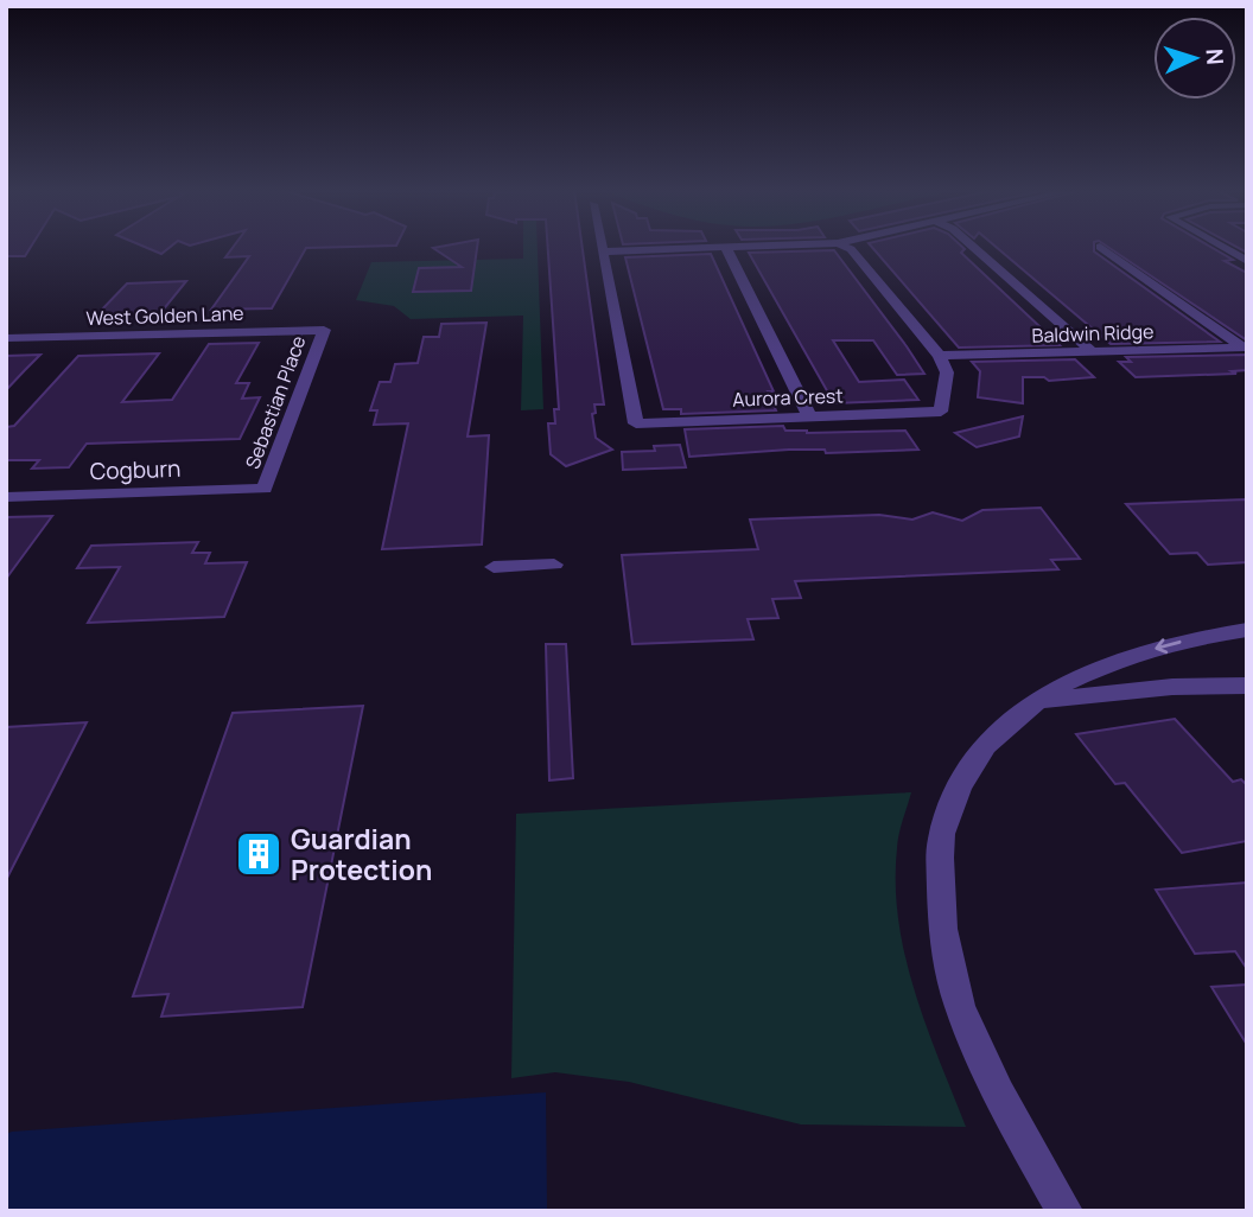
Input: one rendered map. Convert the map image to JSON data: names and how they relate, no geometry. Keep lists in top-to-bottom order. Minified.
{"streets":{"street":["West Golden Lane","Baldwin Ridge","Aurora Crest","Sebastian Place","Cogburn"]},"crossings":[["West Golden Lane","Sebastian Place"],["Baldwin Ridge","Aurora Crest"],["Sebastian Place","Cogburn"]],"places":{"building":["Guardian Protection"]},"north":"right"}
